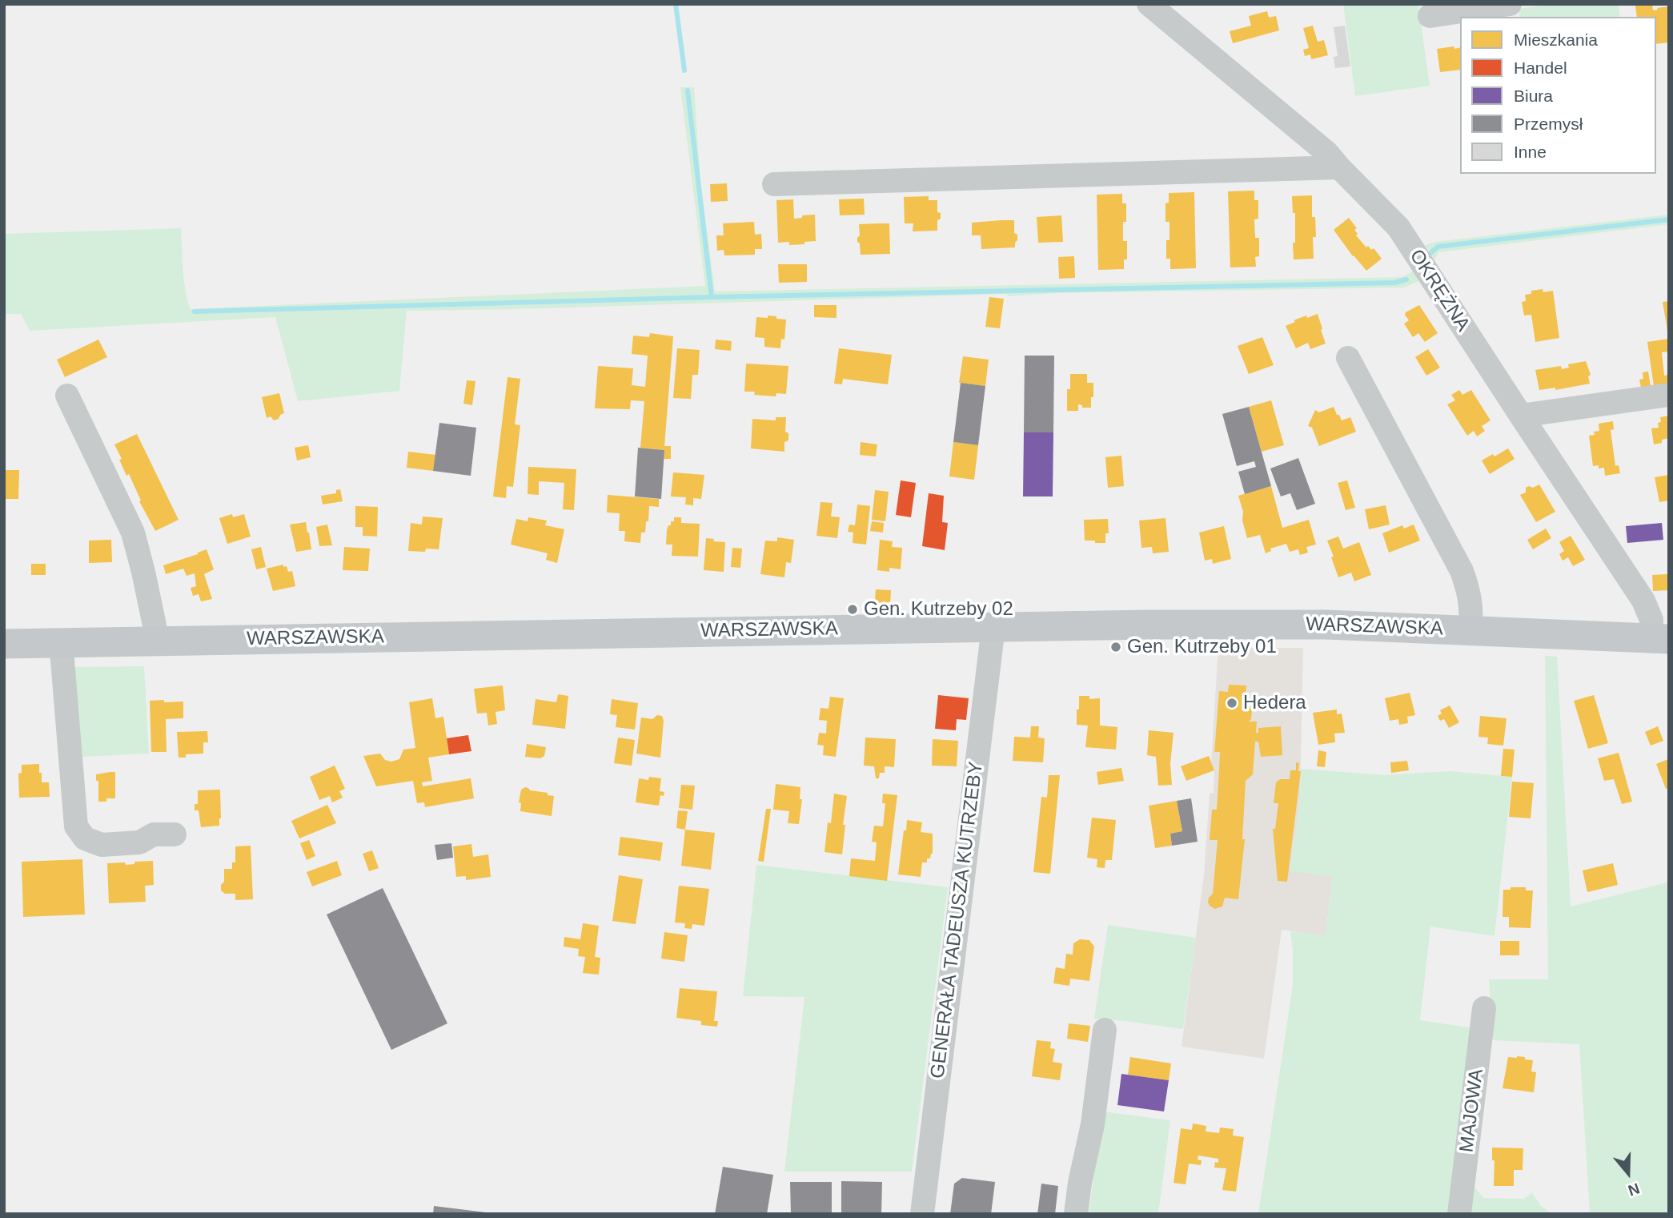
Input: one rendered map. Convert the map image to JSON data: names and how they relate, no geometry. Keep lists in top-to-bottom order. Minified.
{"streets":{"main road":["WARSZAWSKA"],"street":["OKRĘŻNA","GENERAŁA TADEUSZA KUTRZEBY","MAJOWA"]},"crossings":[["OKRĘŻNA","WARSZAWSKA"],["WARSZAWSKA","GENERAŁA TADEUSZA KUTRZEBY"]],"places":["Gen. Kutrzeby 02","Gen. Kutrzeby 01","Hedera"],"legend":["Mieszkania","Handel","Biura","Przemysł","Inne"],"north":"bottom"}
